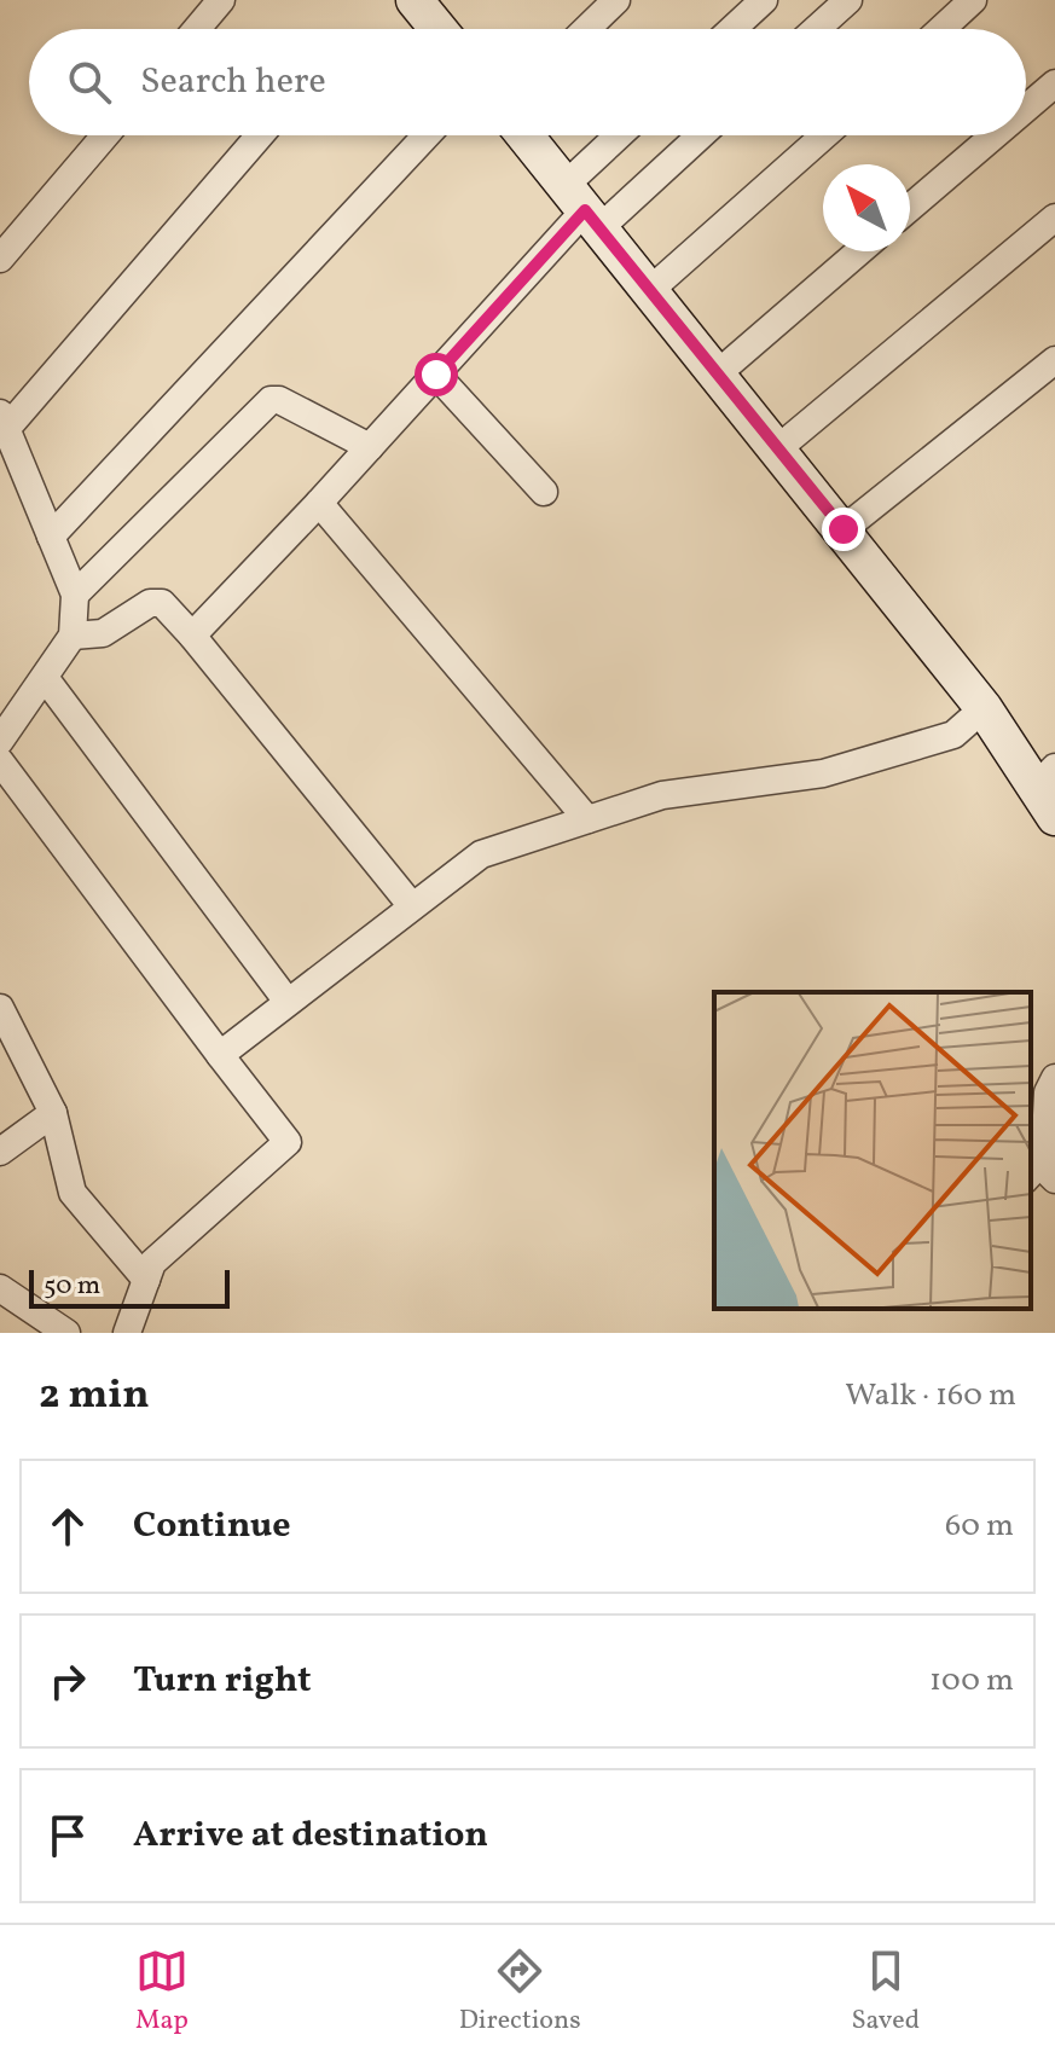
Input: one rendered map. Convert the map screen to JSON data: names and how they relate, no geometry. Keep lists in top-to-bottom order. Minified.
{"scale_bar":"50 m","north":"top left","page":{"search":"Search here","scale":"50 m","heading":["2 min","Walk · 160 m"],"list":[["Continue","60 m"],["Turn right","100 m"],"Arrive at destination"],"nav":["Map","Directions","Saved"]}}
